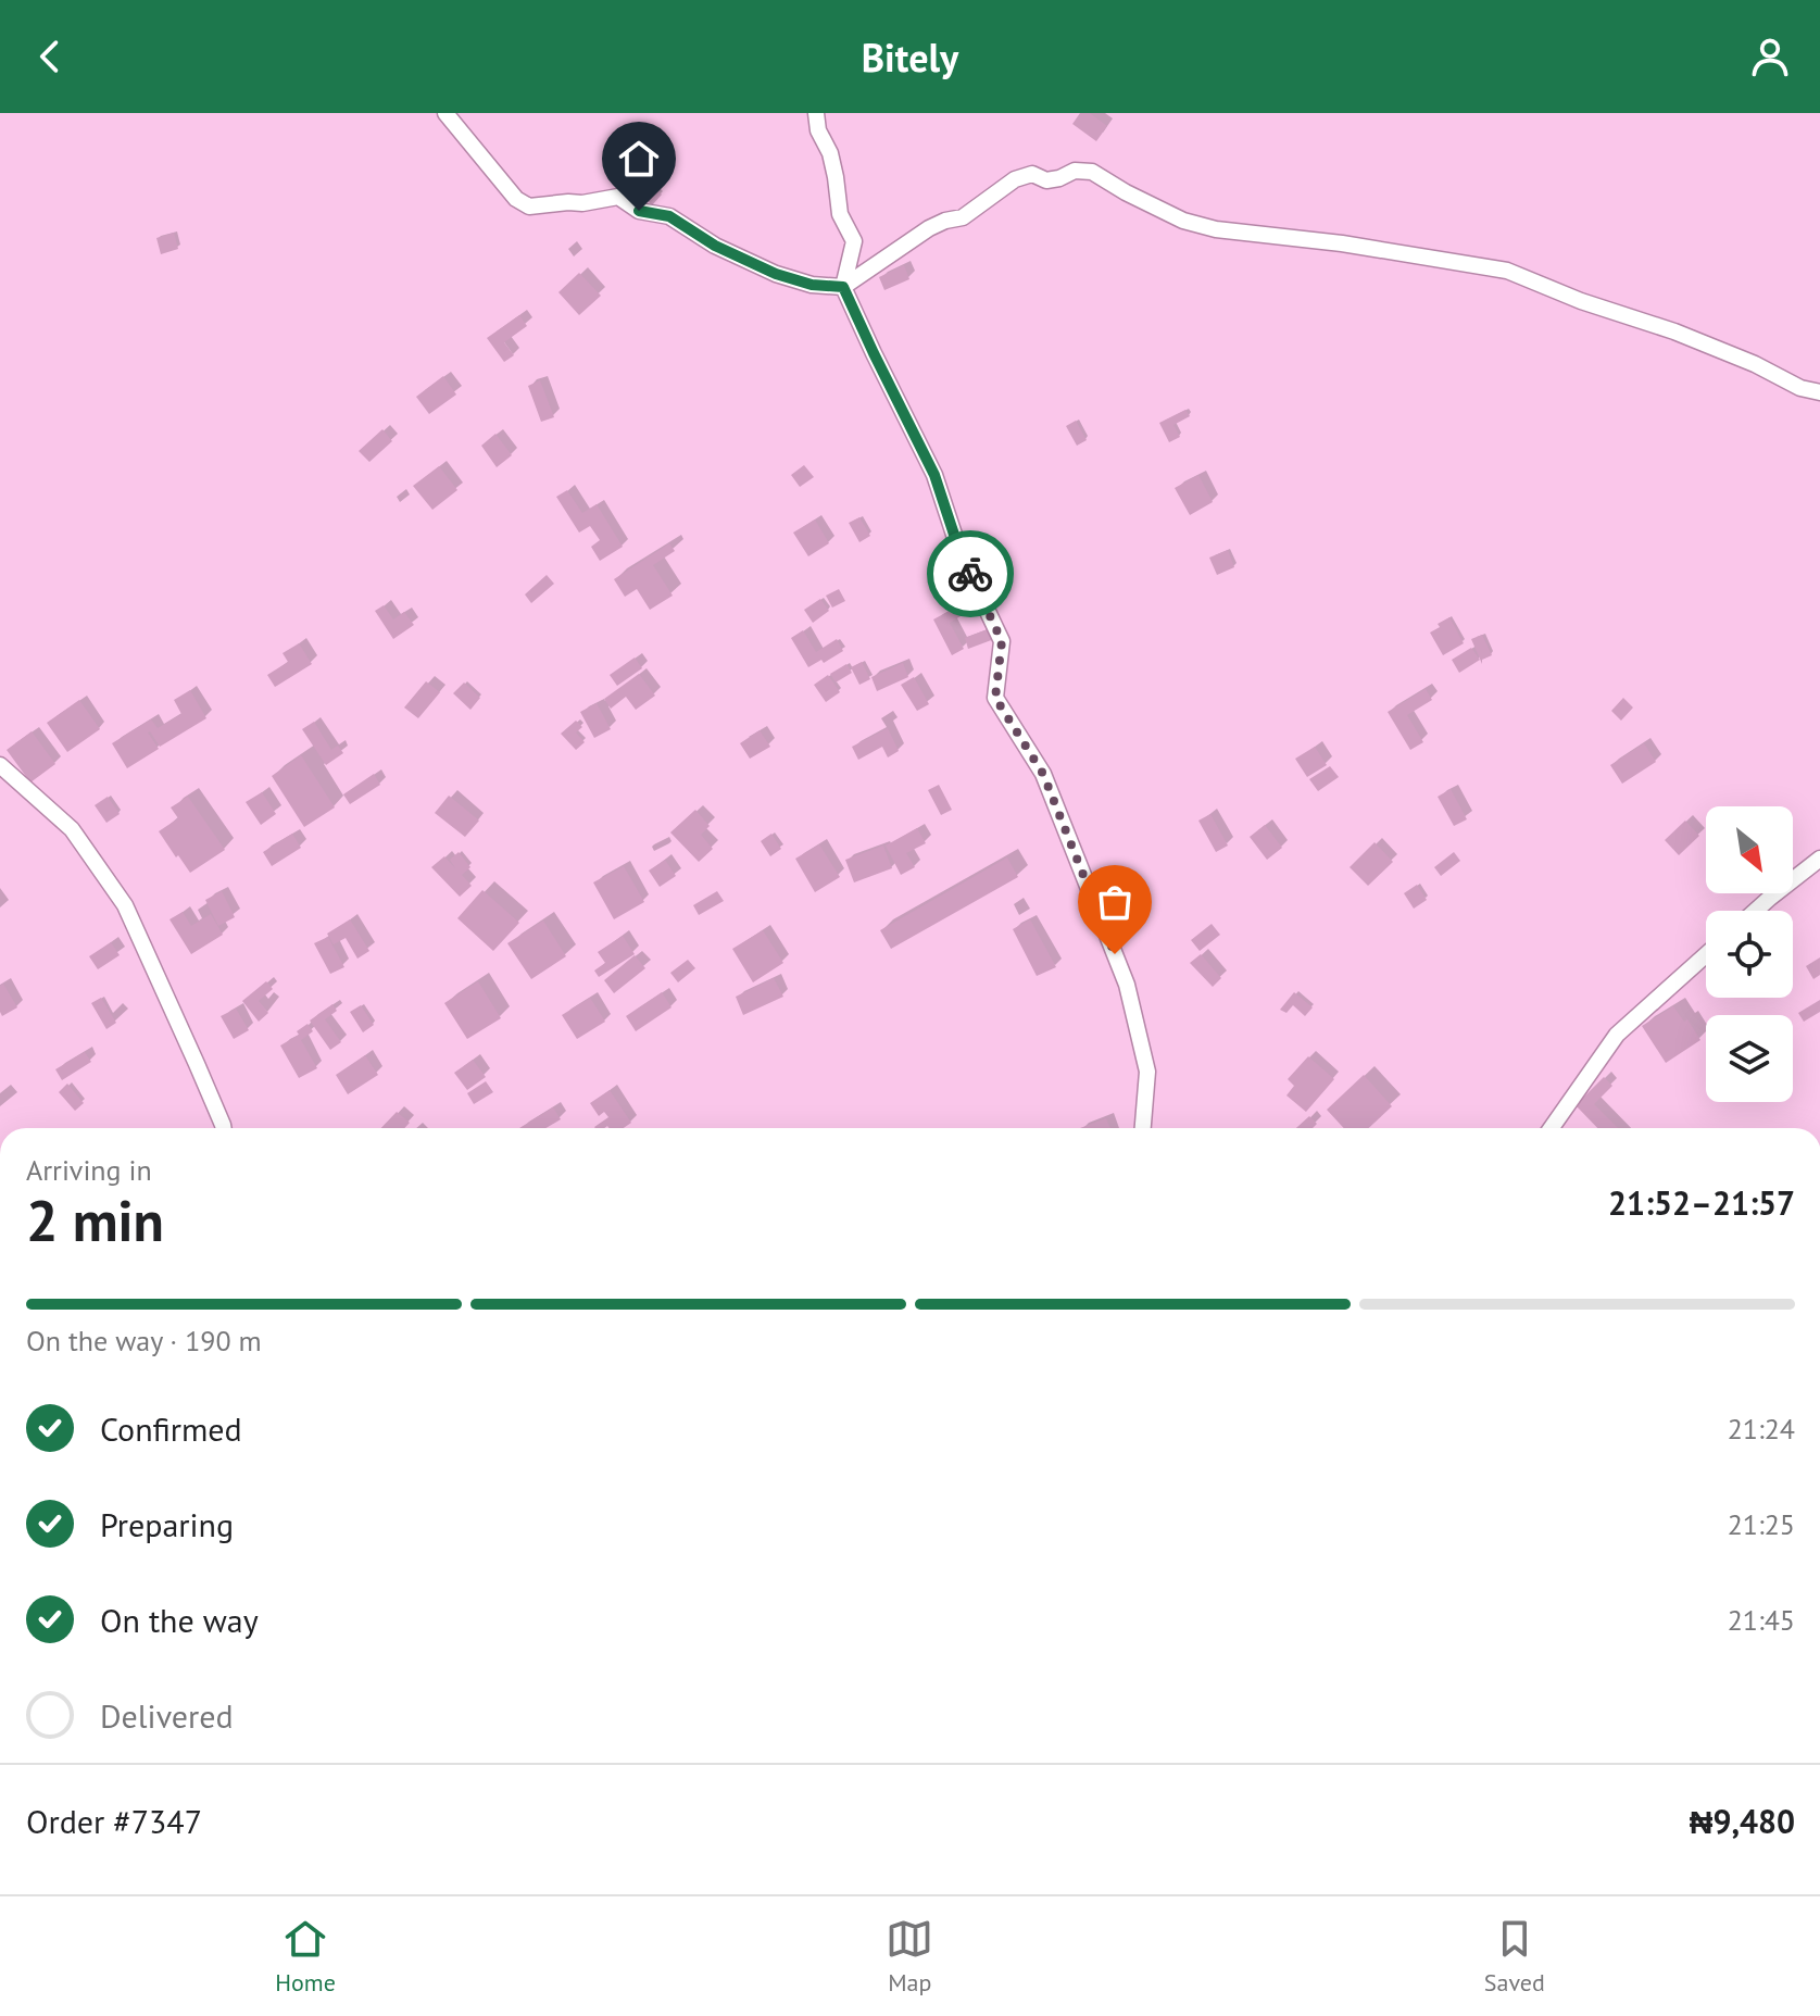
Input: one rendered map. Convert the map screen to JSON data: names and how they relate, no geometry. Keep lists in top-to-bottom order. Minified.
{"north":"bottom right","page":{"header":"Bitely","heading":["2 min","Arriving in","21:52–21:57"],"panel":["Order #7347","₦9,480"],"bar":"On the way · 190 m","list":[["Confirmed","21:24"],["Preparing","21:25"],["On the way","21:45"],"Delivered"],"tabs":["Home","Map","Saved"]}}
